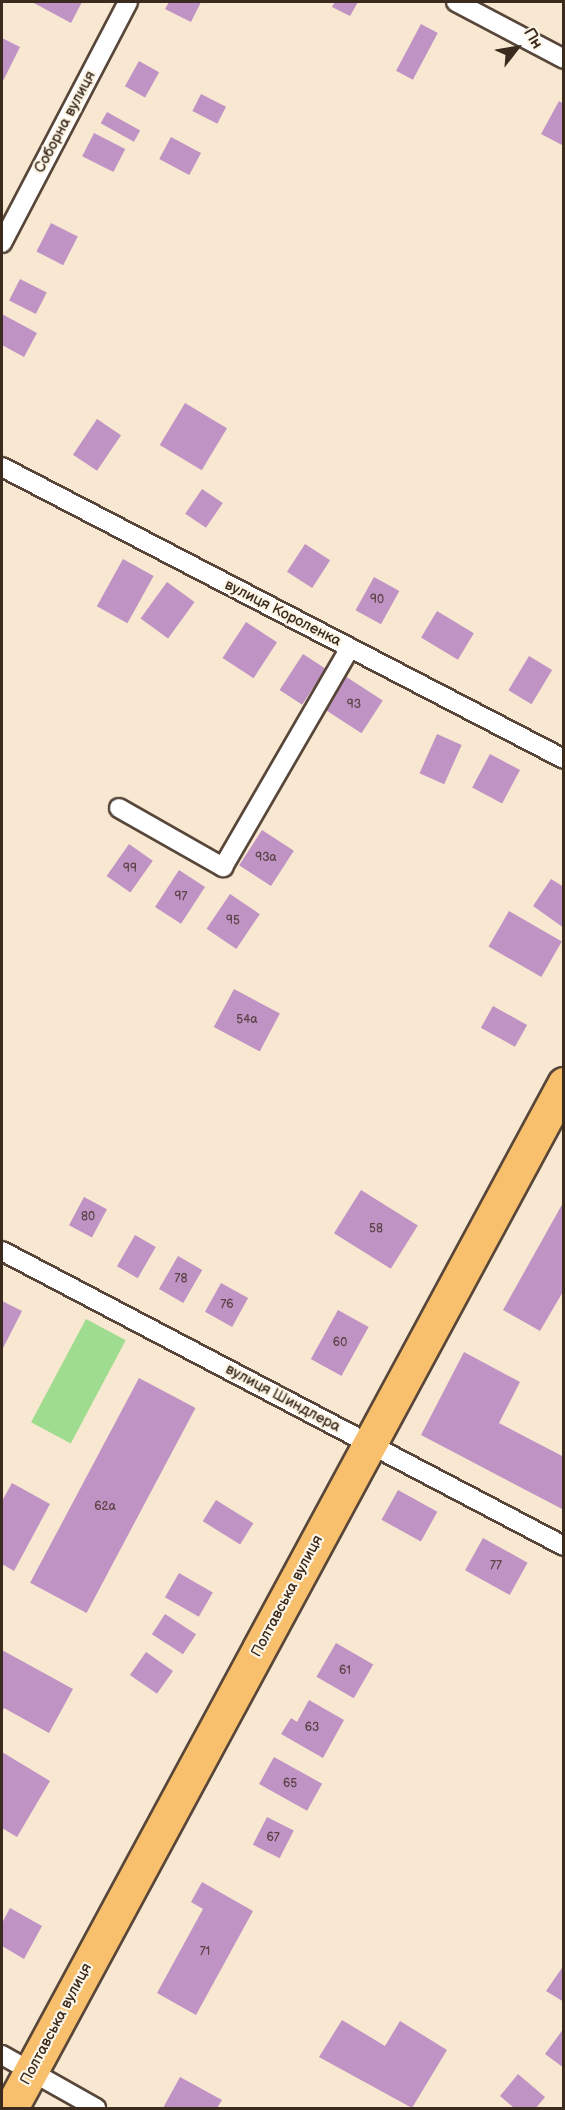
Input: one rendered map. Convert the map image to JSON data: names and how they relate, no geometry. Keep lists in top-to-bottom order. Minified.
{"streets":{"highway":["Полтавська вулиця"],"street":["Соборна вулиця","вулиця Короленка","вулиця Шиндлера"]},"crossings":[["вулиця Шиндлера","Полтавська вулиця"]],"house_numbers":["90","93","93а","99","97","95","54а","80","58","78","76","60","62а","77","61","63","65","67","71"],"north":"top right"}
